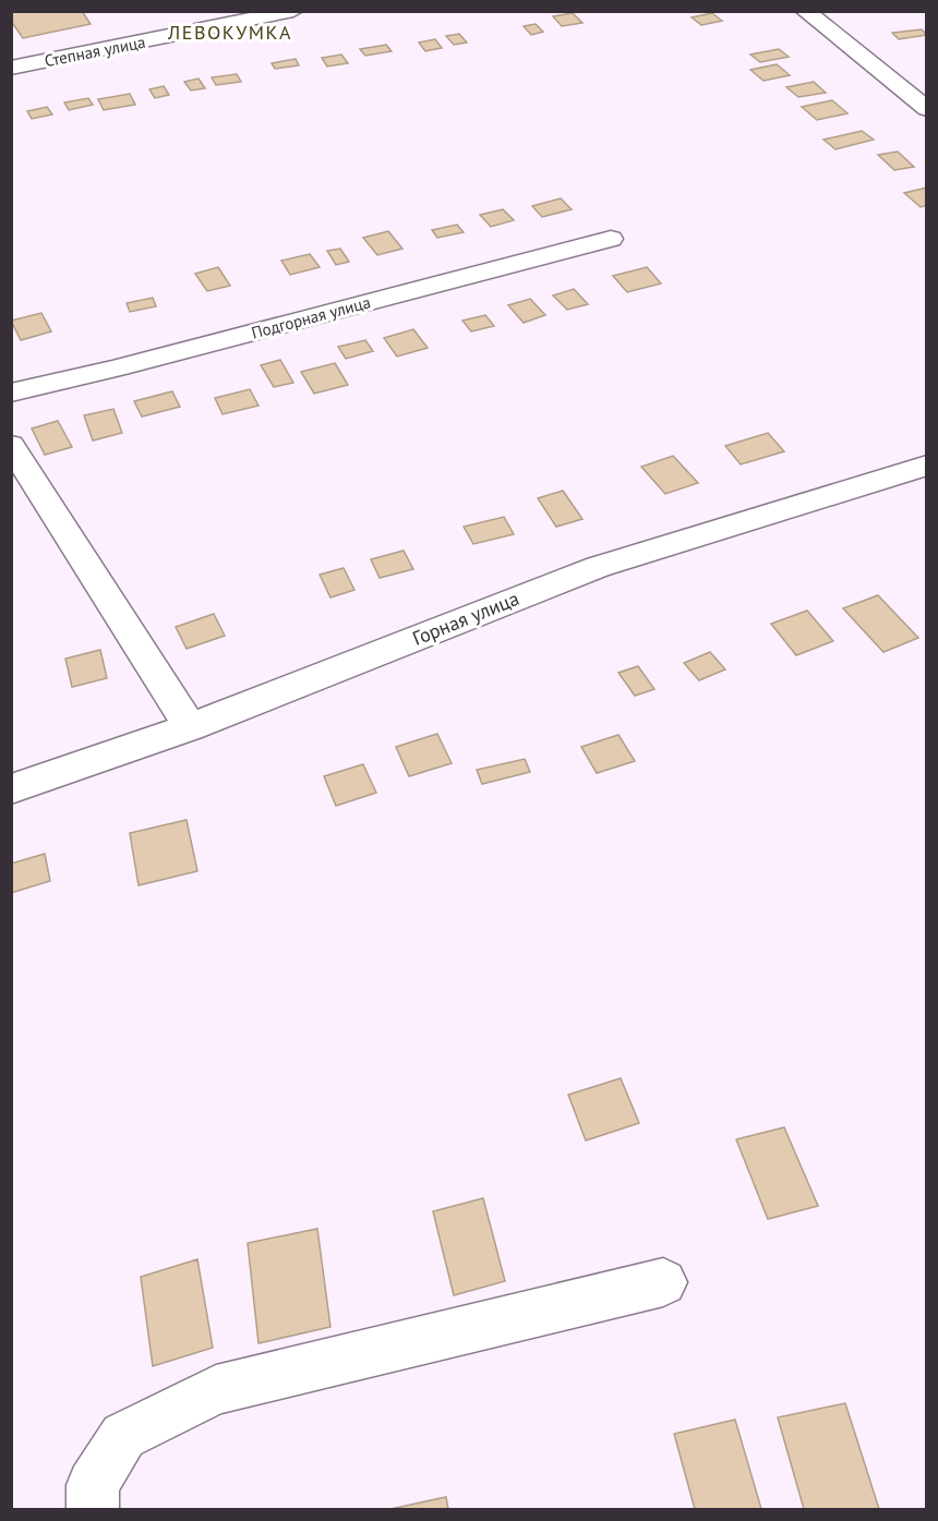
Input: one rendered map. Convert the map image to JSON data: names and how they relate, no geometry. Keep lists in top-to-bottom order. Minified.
{"streets":{"street":["Степная улица","Подгорная улица","Горная улица"]},"districts":["ЛЕВОКУМКА"]}
